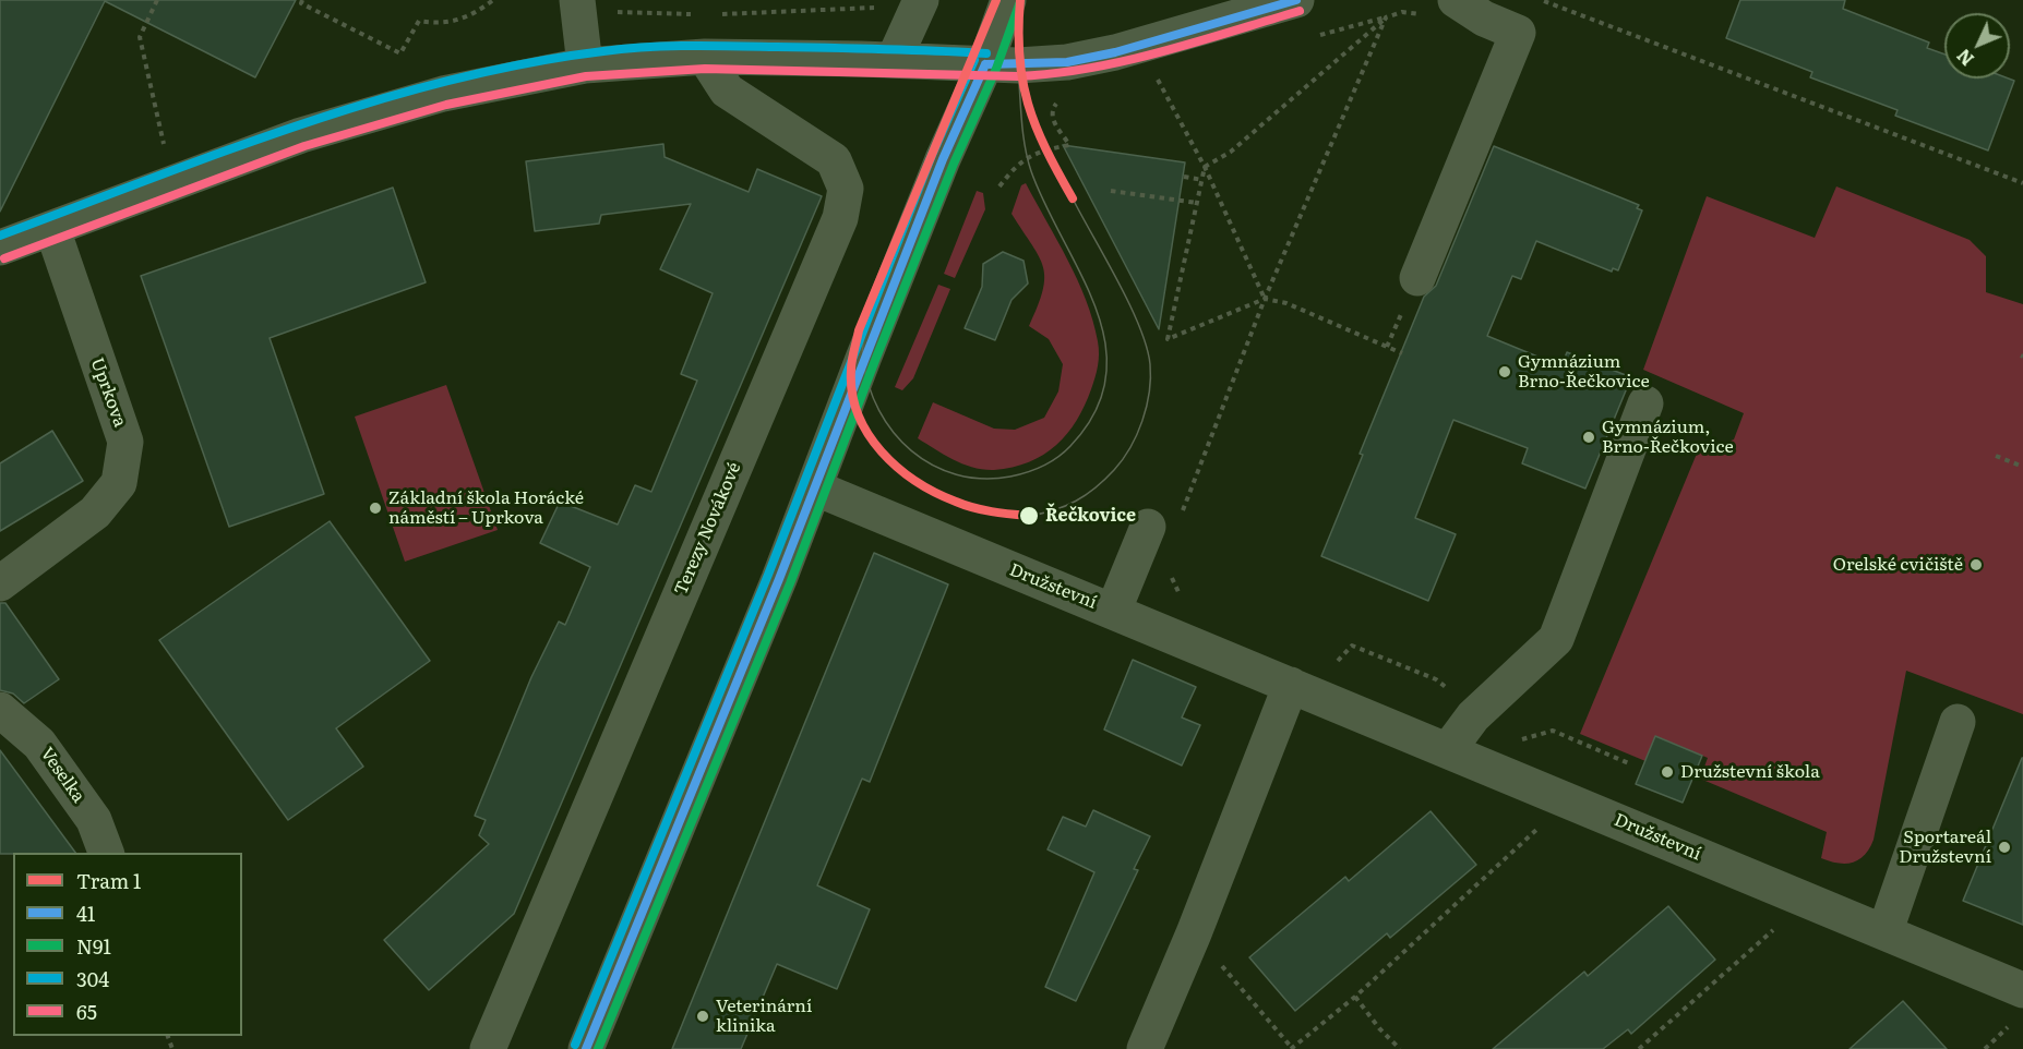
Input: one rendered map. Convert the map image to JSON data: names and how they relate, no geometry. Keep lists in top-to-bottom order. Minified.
{"streets":{"street":["Uprkova","Terezy Novákové","Družstevní","Veselka"]},"places":["Gymnázium Brno-Řečkovice","Gymnázium, Brno-Řečkovice","Základní škola Horácké náměstí – Uprkova","Řečkovice","Orelské cvičiště","Družstevní škola","Sportareál Družstevní","Veterinární klinika"],"lines":["tram line 1","transit line 41","transit line N91","transit line 65","transit line 304"],"legend":["Tram 1","41","N91","304","65"],"north":"bottom left"}
